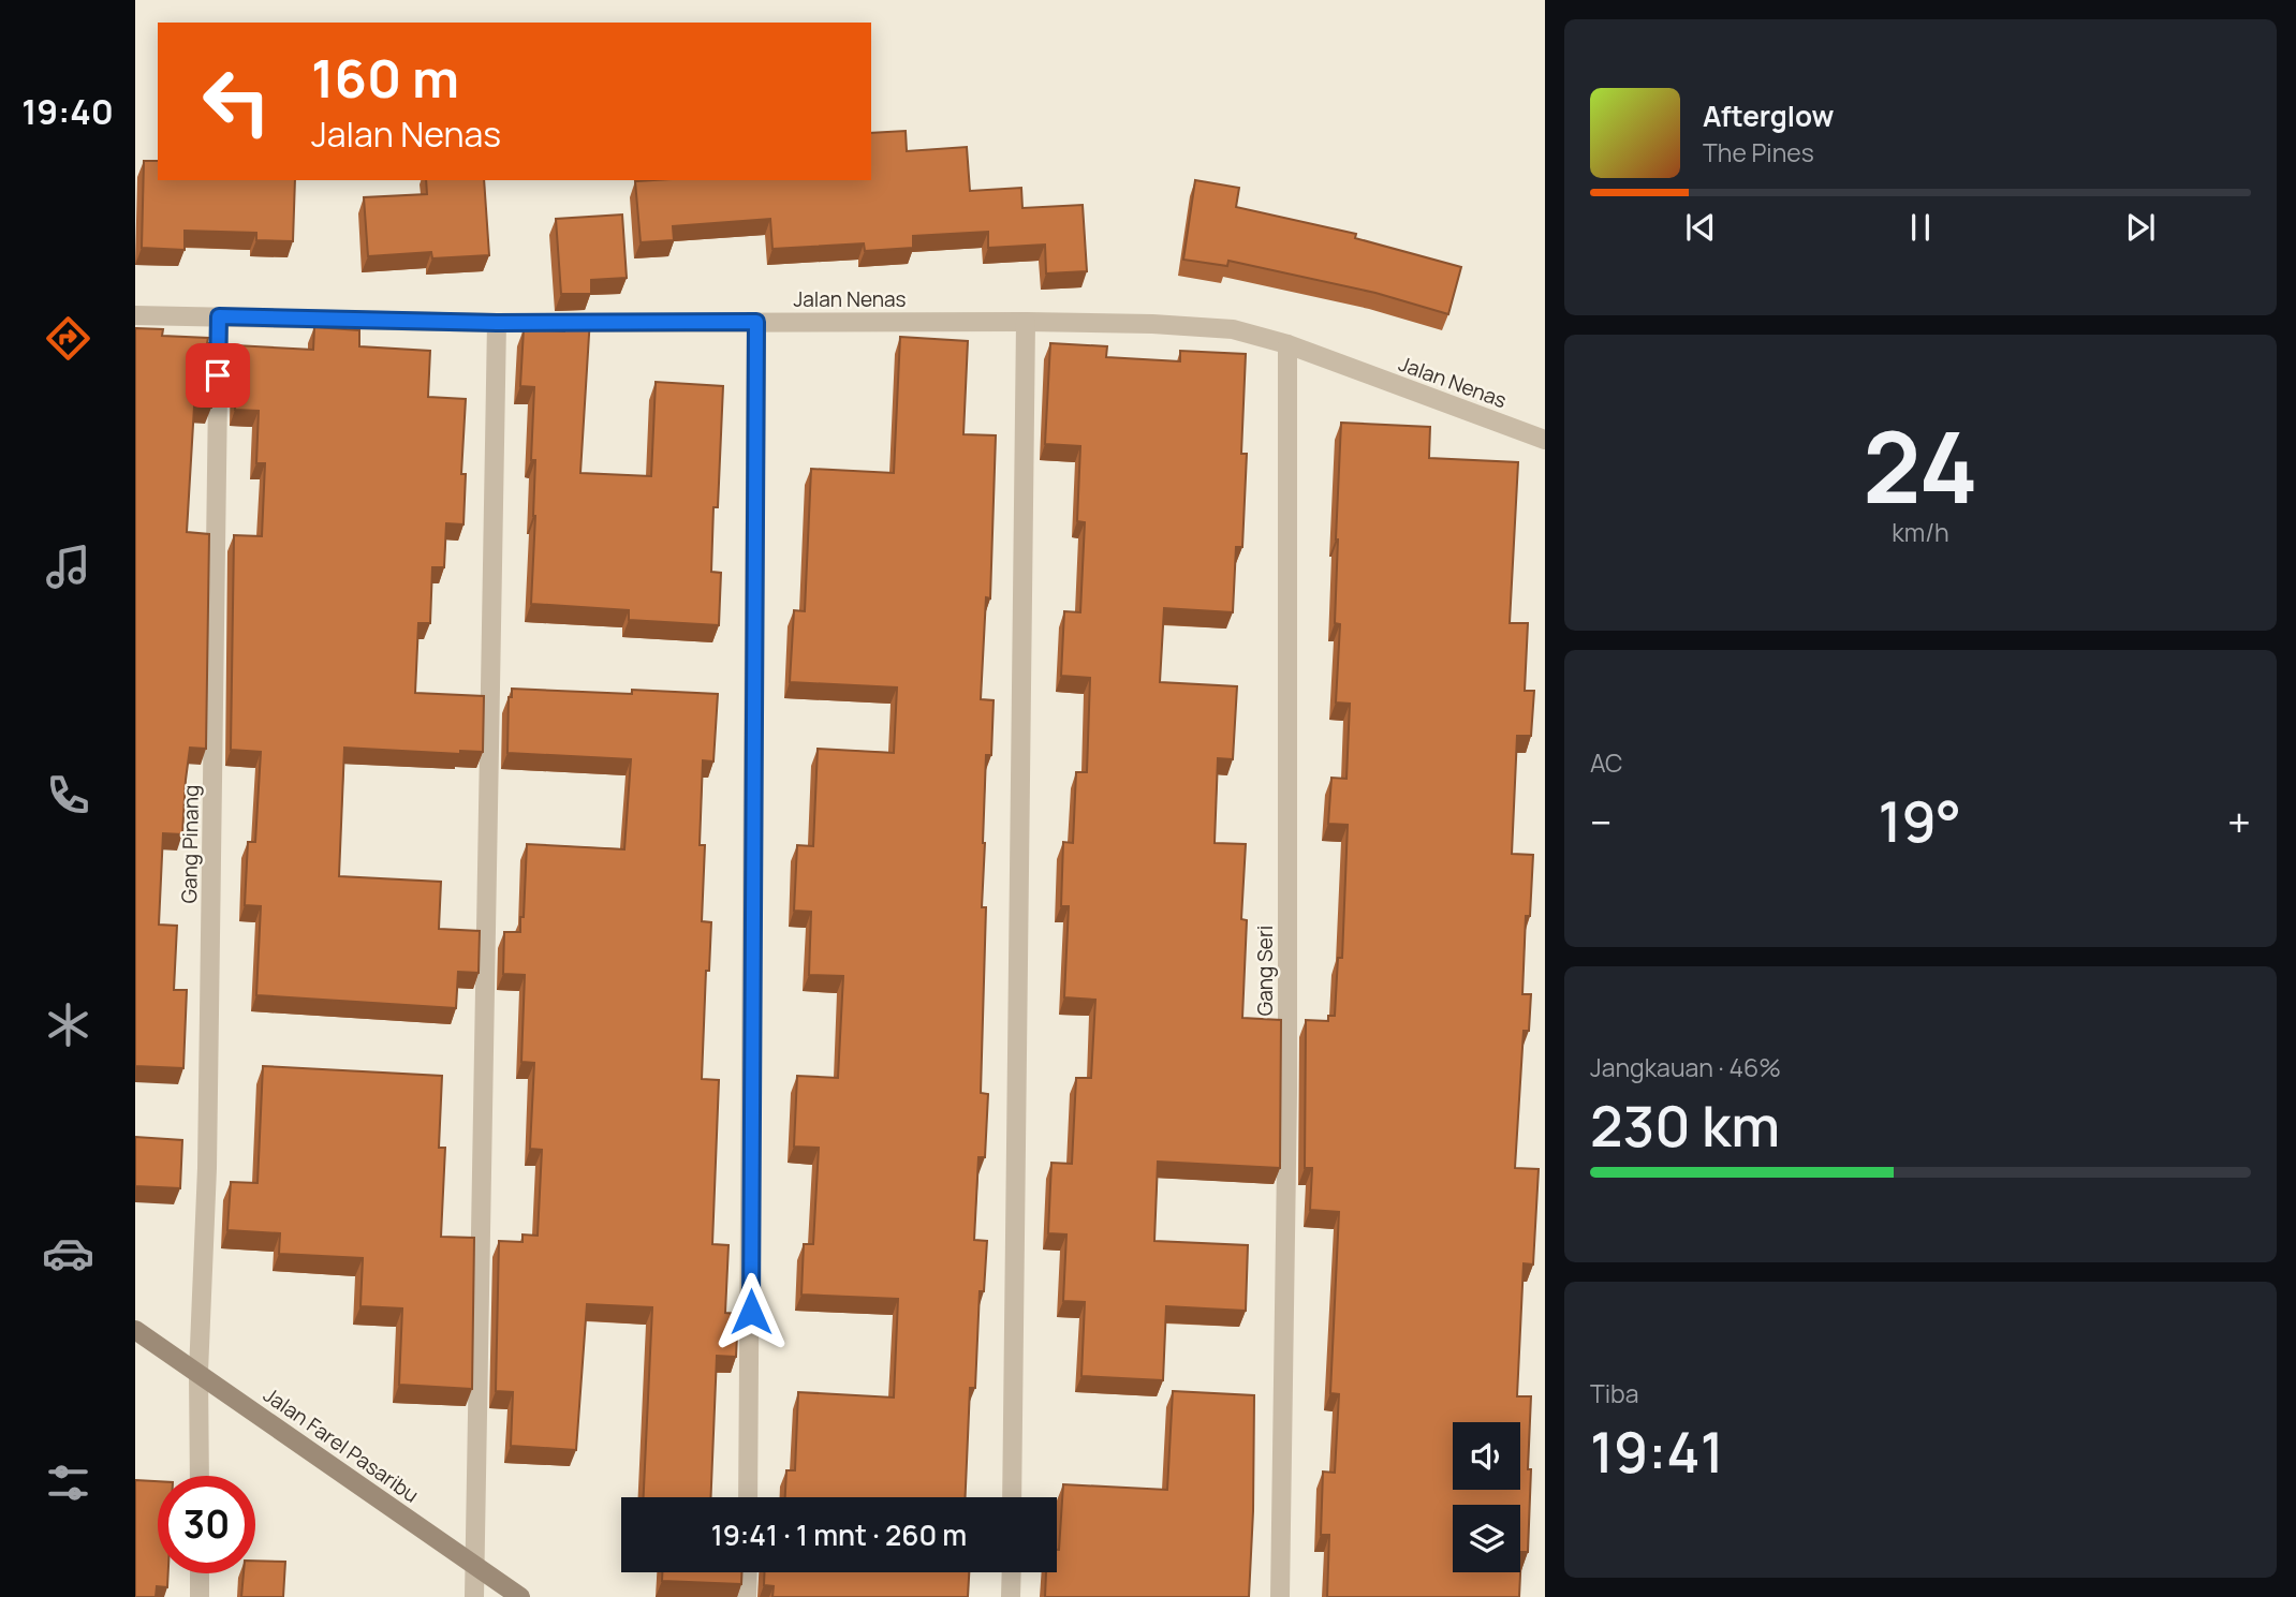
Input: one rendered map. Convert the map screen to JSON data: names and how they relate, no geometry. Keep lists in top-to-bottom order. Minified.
{"streets":{"street":["Jalan Nenas","Gang Pinang","Gang Seri","Jalan Farel Pasaribu"]},"crossings":[["Jalan Nenas","Gang Pinang"],["Jalan Nenas","Gang Seri"],["Gang Pinang","Jalan Farel Pasaribu"]],"page":{"tabs":"19:40","turn":["160 m","Jalan Nenas"],"song":["Afterglow","The Pines"],"tile":[["24","km/h"],"AC",["Jangkauan · 46%","230 km"],["Tiba","19:41"]],"heat":["−","19°","+"],"limit":"30","trip":"19:41 · 1 mnt · 260 m"}}
